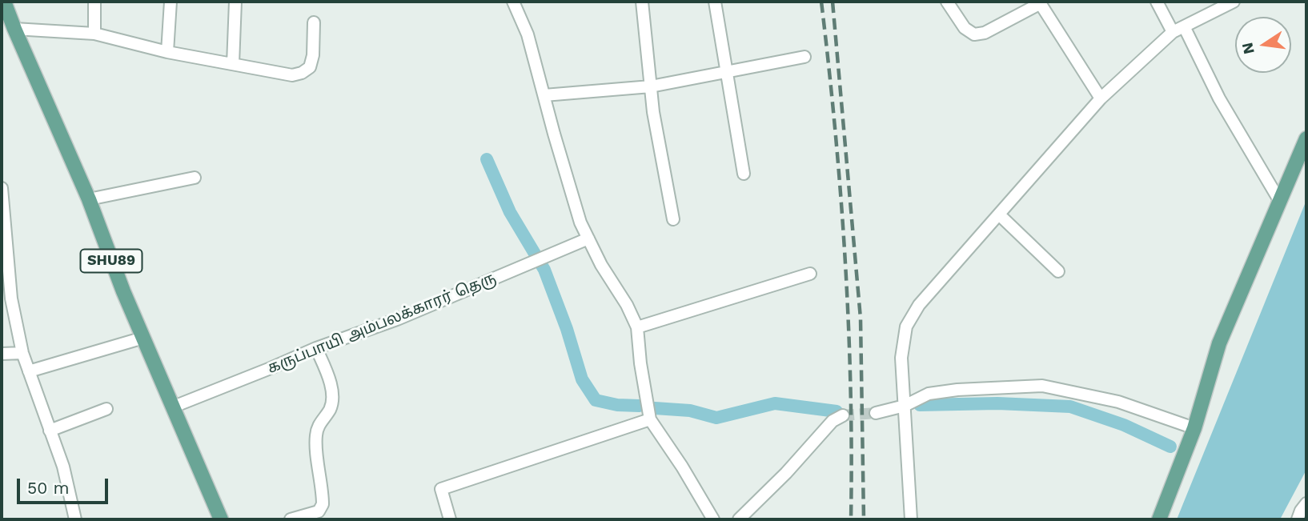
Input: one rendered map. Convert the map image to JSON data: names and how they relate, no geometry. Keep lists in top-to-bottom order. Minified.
{"streets":{"main road":["SHU89"],"street":["கருப்பாயி அம்பலக்காரர் தெரு"]},"crossings":[["SHU89","கருப்பாயி அம்பலக்காரர் தெரு"]],"scale_bar":"50 m","north":"left"}
